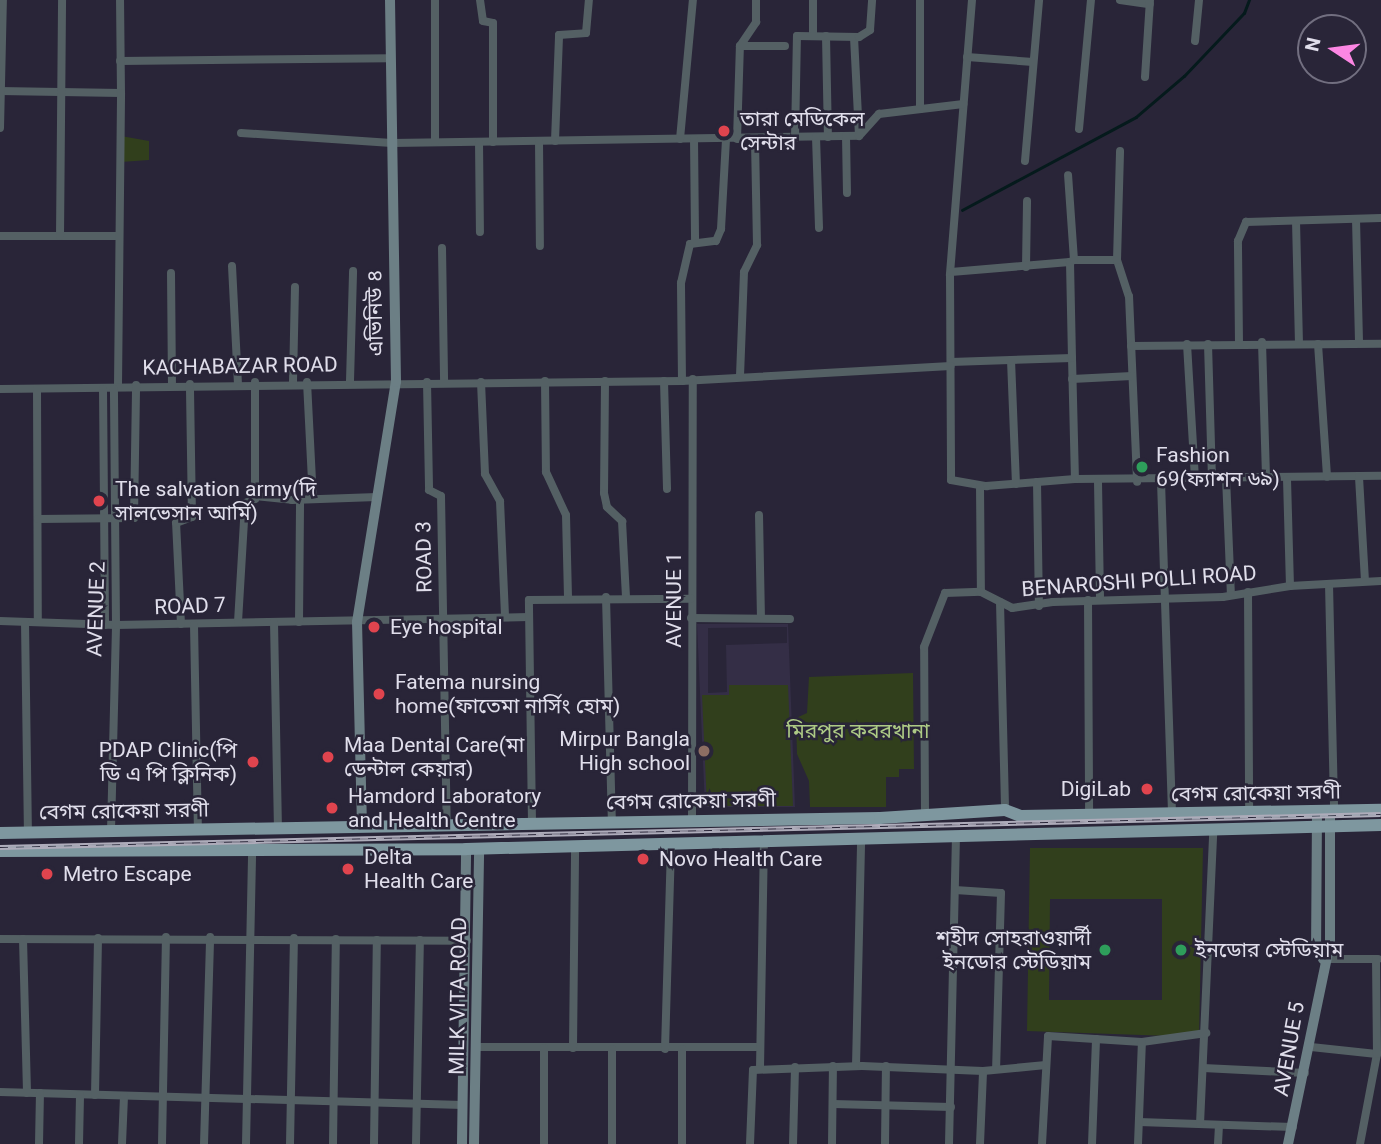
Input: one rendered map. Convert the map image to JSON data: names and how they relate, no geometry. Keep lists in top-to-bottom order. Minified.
{"streets":{"main road":["বেগম রোকেয়া সরণী"],"street":["এভিনিউ ৪","KACHABAZAR ROAD","ROAD 3","BENAROSHI POLLI ROAD","AVENUE 1","ROAD 7","AVENUE 2","MILK VITA ROAD","AVENUE 5"]},"crossings":[["এভিনিউ ৪","KACHABAZAR ROAD"],["এভিনিউ ৪","ROAD 7"],["এভিনিউ ৪","বেগম রোকেয়া সরণী"],["KACHABAZAR ROAD","ROAD 3"],["KACHABAZAR ROAD","AVENUE 1"],["KACHABAZAR ROAD","AVENUE 2"],["ROAD 3","বেগম রোকেয়া সরণী"],["BENAROSHI POLLI ROAD","বেগম রোকেয়া সরণী"],["AVENUE 1","বেগম রোকেয়া সরণী"],["ROAD 7","AVENUE 2"],["AVENUE 2","বেগম রোকেয়া সরণী"],["বেগম রোকেয়া সরণী","MILK VITA ROAD"],["বেগম রোকেয়া সরণী","AVENUE 5"]],"parks":["মিরপুর কবরখানা"],"places":["তারা মেডিকেল সেন্টার","Fashion 69(ফ্যাশন ৬৯)","The salvation army(দি সালভেসান আর্মি)","Eye hospital","Fatema nursing home(ফাতেমা নার্সিং হোম)","Mirpur Bangla High school","Maa Dental Care(মা ডেন্টাল কেয়ার)","PDAP Clinic(পি ডি এ পি ক্লিনিক)","DigiLab","Hamdord Laboratory and Health Centre","Novo Health Care","Delta Health Care","Metro Escape","শহীদ সোহরাওয়ার্দী ইনডোর স্টেডিয়াম","ইনডোর স্টেডিয়াম"],"north":"left"}
